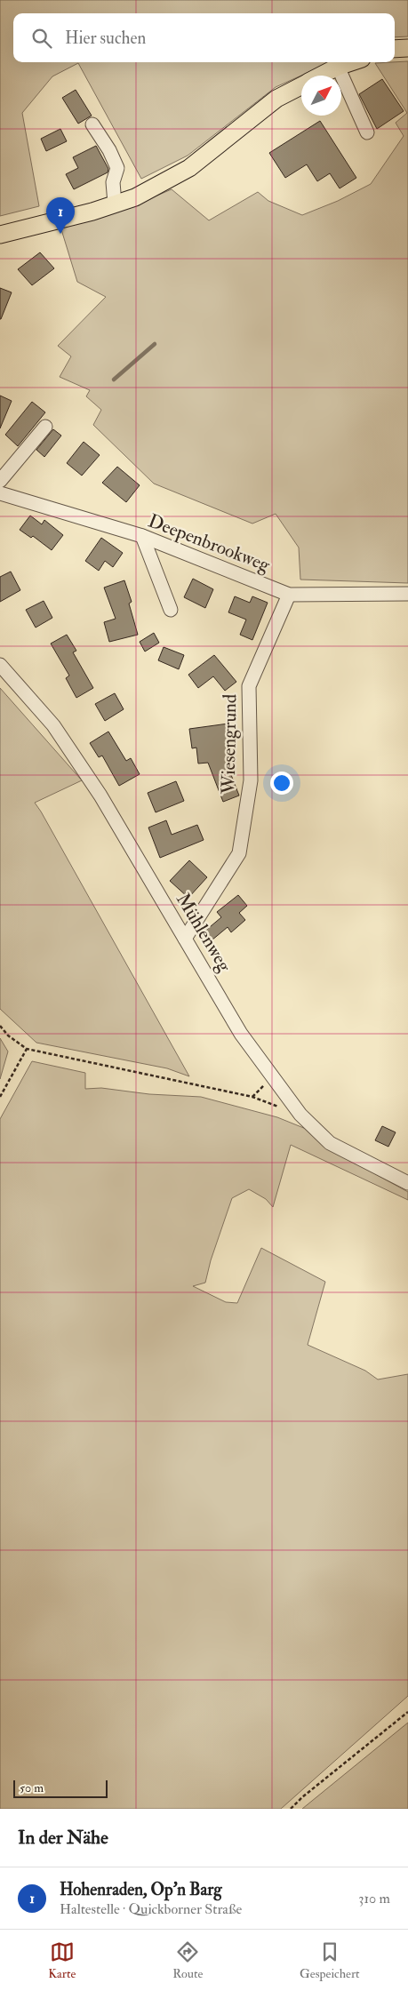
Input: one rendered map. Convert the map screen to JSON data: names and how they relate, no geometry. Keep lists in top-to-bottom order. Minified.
{"streets":{"street":["Deepenbrookweg","Wiesengrund","Mühlenweg"]},"crossings":[["Deepenbrookweg","Wiesengrund"],["Wiesengrund","Mühlenweg"]],"scale_bar":"50 m","north":"top right","page":{"search":"Hier suchen","pins":"1","scale":"50 m","heading":"In der Nähe","list":[{"mark":"1","name":"Hohenraden, Op'n Barg","note":"Haltestelle · Quickborner Straße","value":"310 m"}],"nav":["Karte","Route","Gespeichert"]}}
